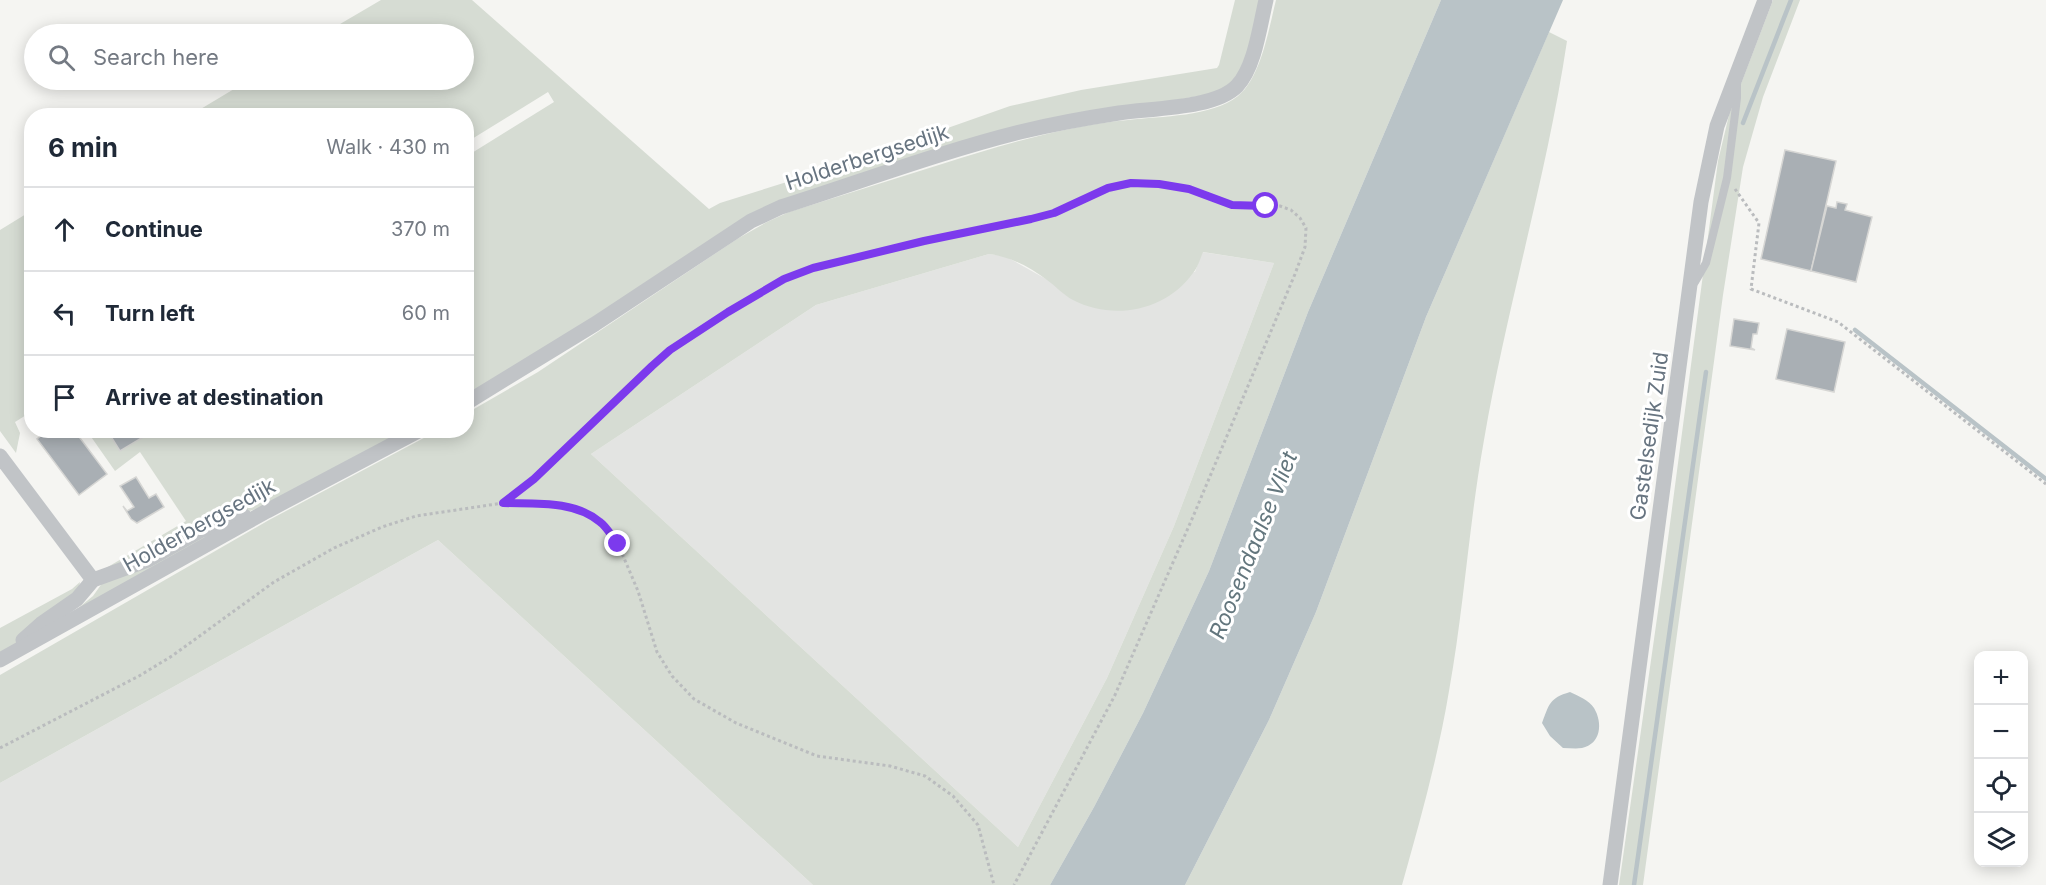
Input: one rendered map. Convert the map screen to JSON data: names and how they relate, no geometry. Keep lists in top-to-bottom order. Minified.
{"streets":{"street":["Holderbergsedijk","Gastelsedijk Zuid"]},"water":["Roosendaalse Vliet"],"page":{"search":"Search here","heading":["6 min","Walk · 430 m"],"list":[["Continue","370 m"],["Turn left","60 m"],"Arrive at destination"],"map_buttons":["+","−"]}}
